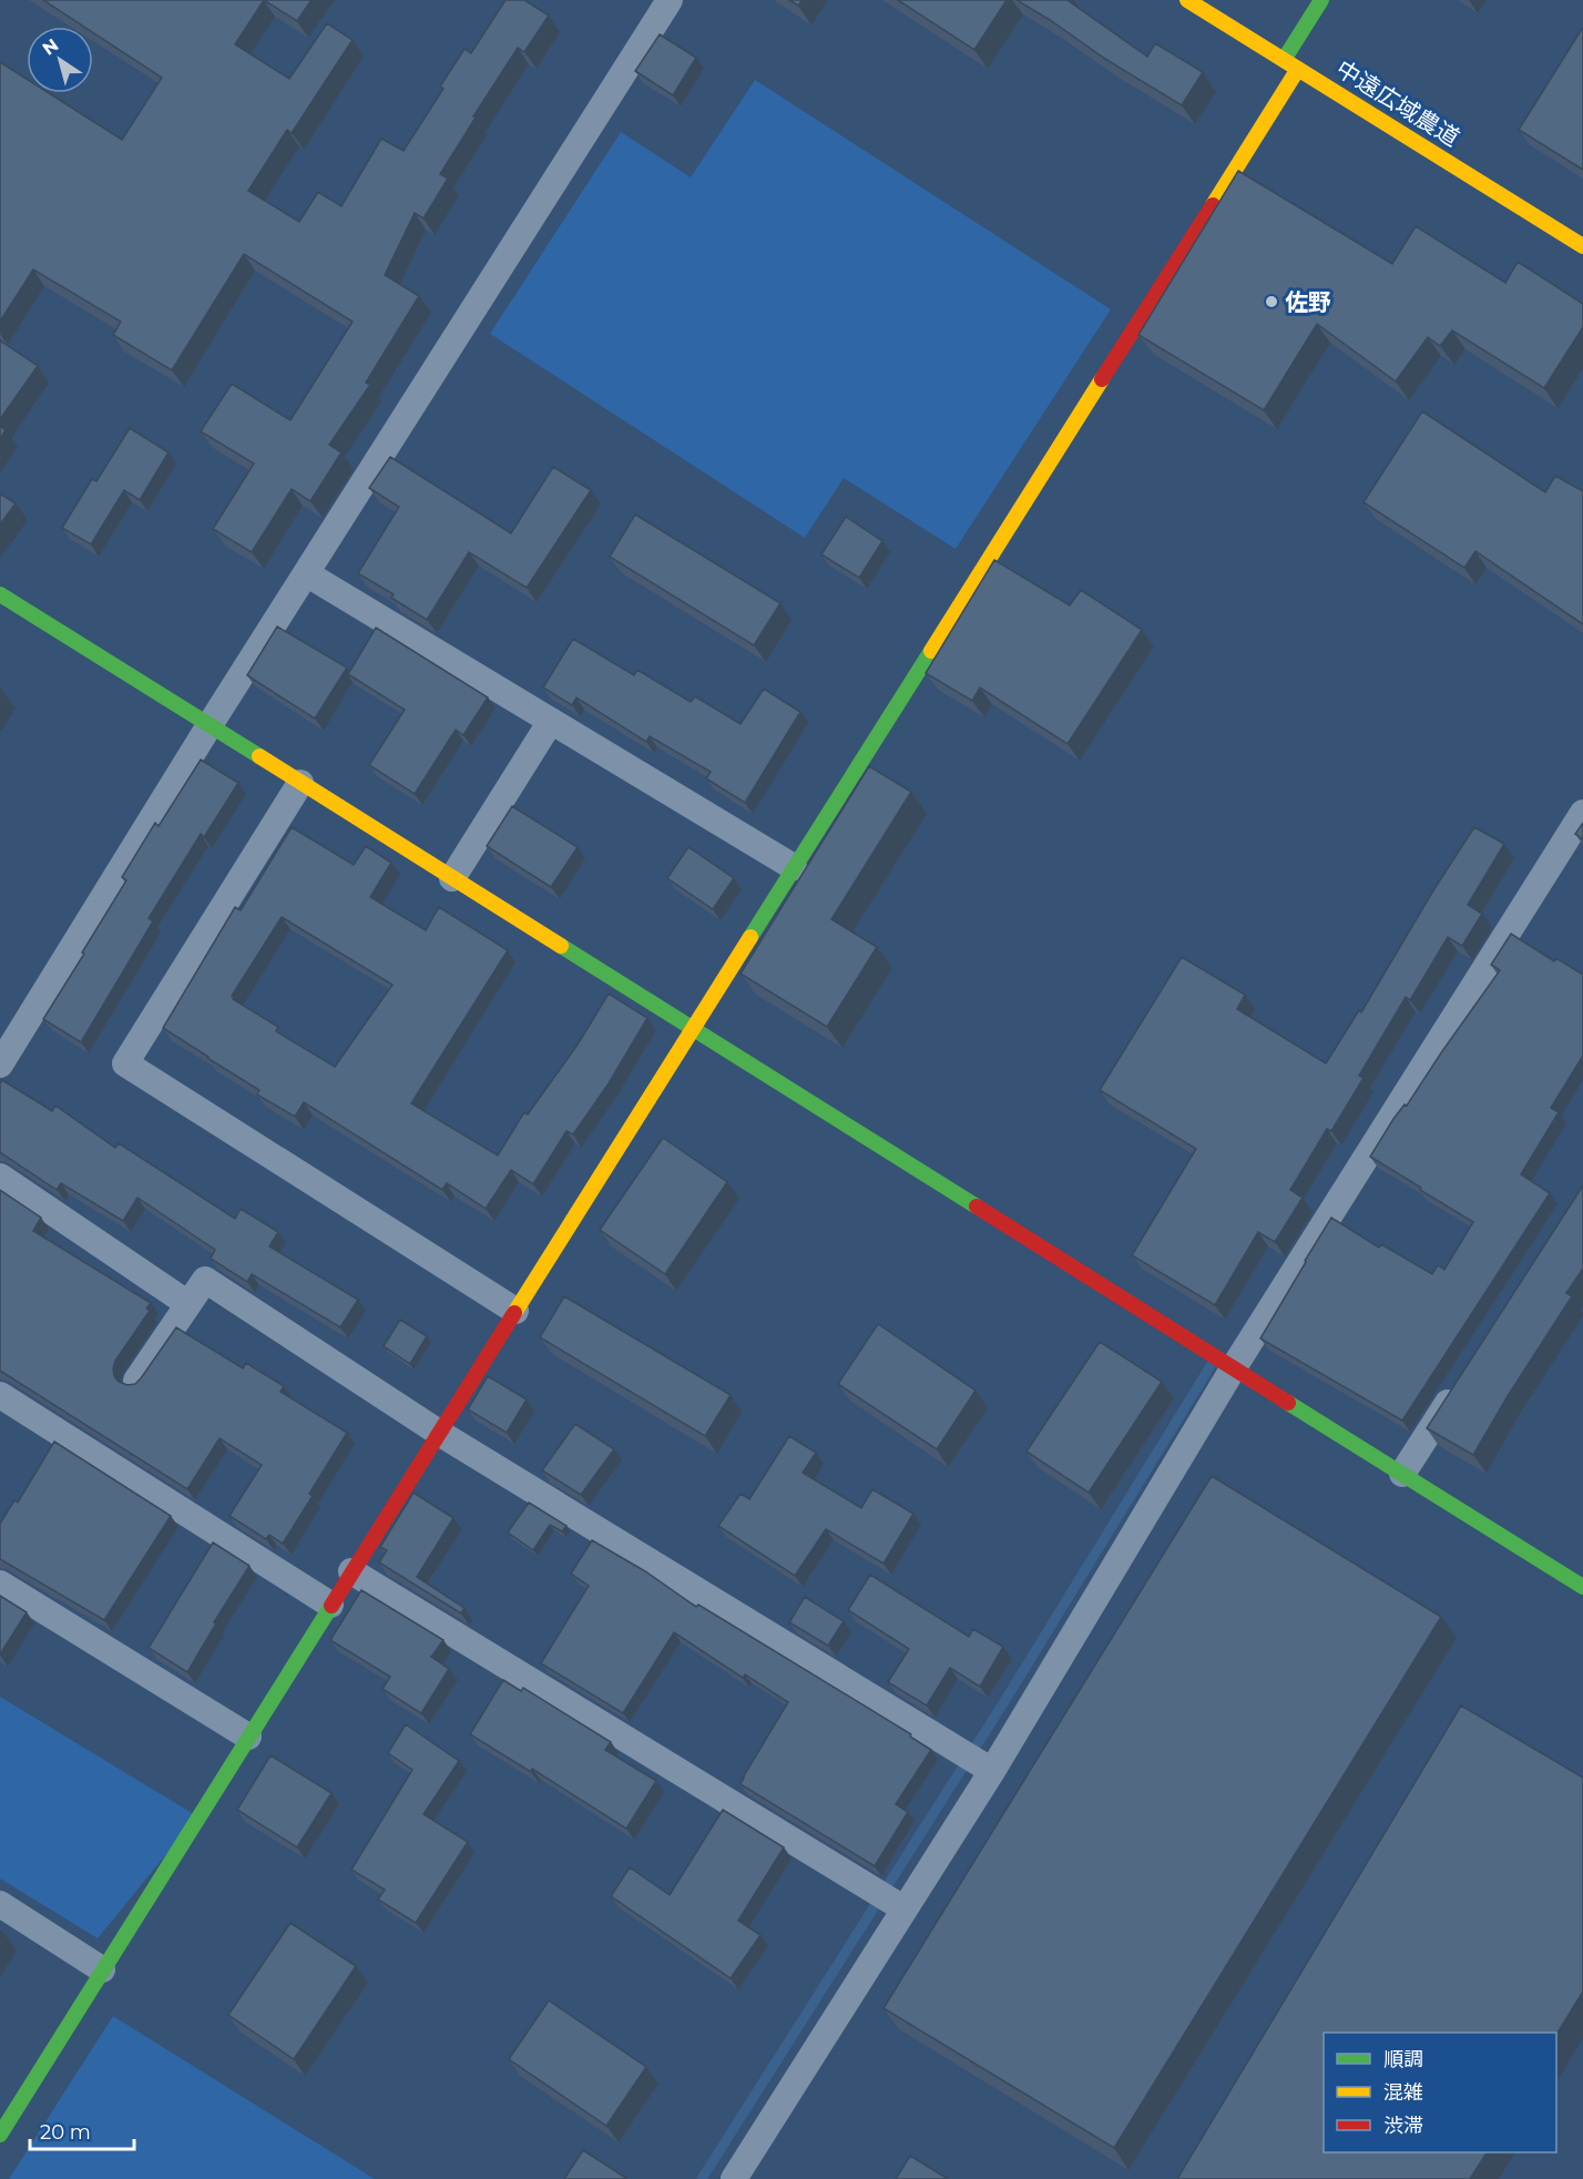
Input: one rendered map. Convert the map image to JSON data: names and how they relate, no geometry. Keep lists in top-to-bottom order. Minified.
{"streets":{"street":["中遠広域農道"]},"places":["佐野"],"legend":["順調","混雑","渋滞"],"scale_bar":"20 m","north":"top left"}
